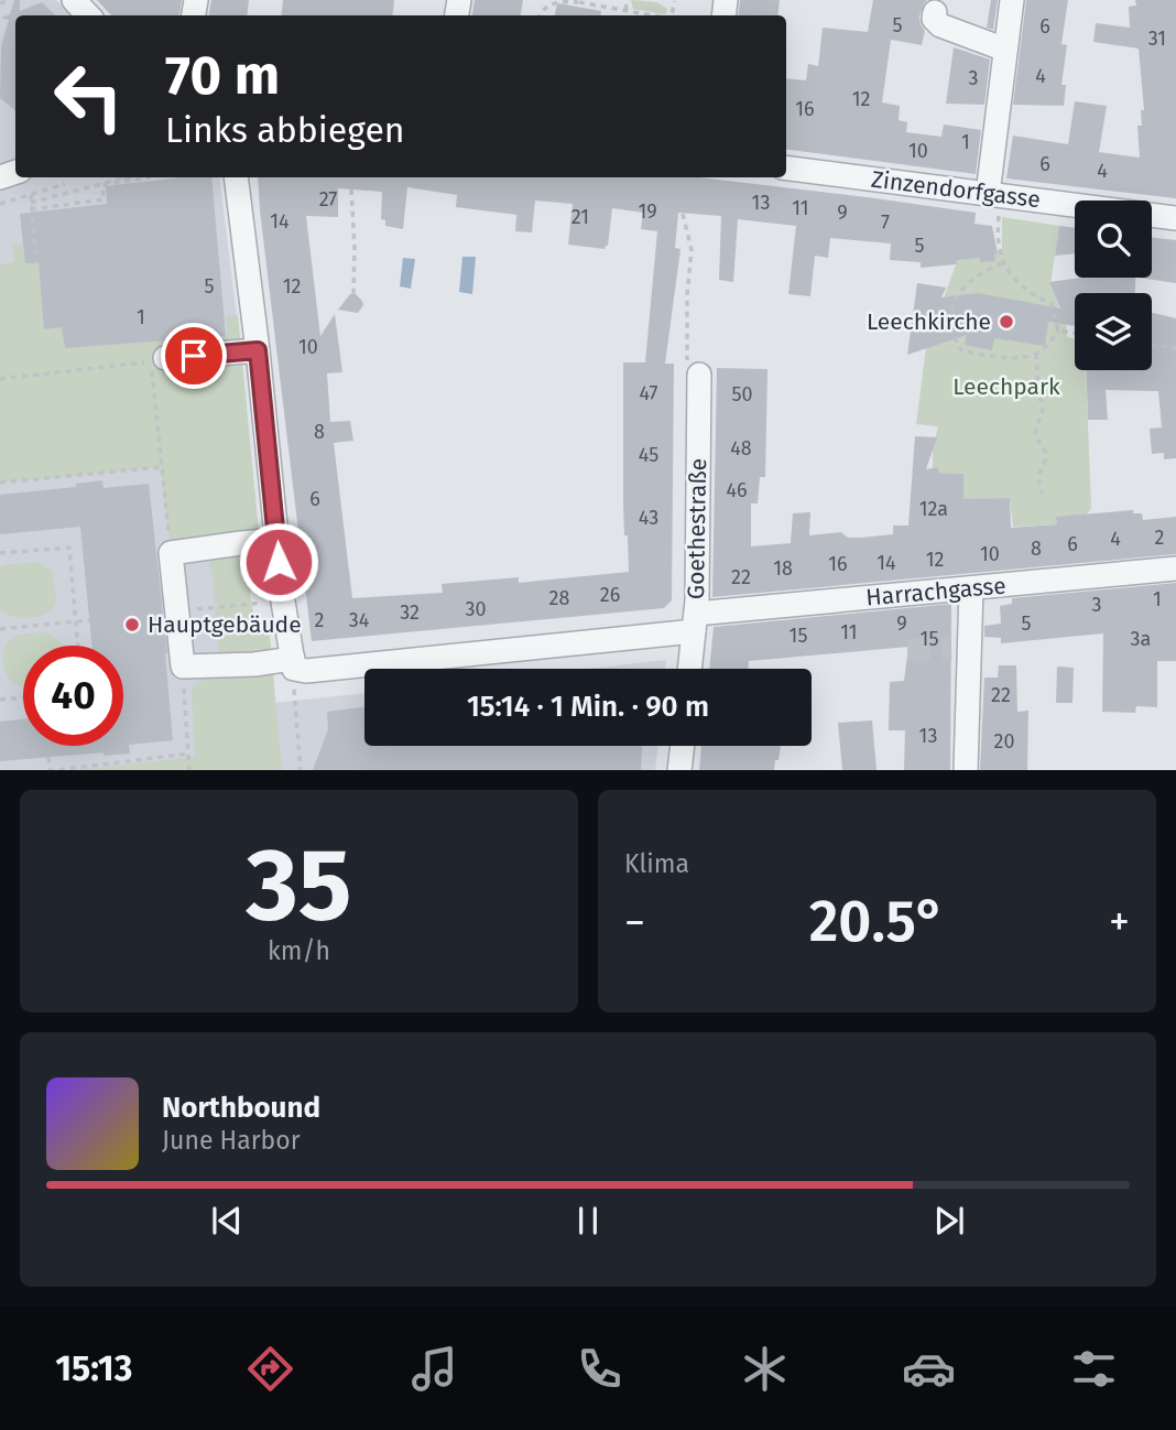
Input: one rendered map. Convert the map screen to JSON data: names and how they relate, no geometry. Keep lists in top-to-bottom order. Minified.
{"streets":{"street":["Zinzendorfgasse","Goethestraße","Harrachgasse"]},"crossings":[["Goethestraße","Harrachgasse"]],"parks":["Leechpark"],"places":["Leechkirche","Hauptgebäude"],"house_numbers":["5","6","31","4","3","12","16","1","10","6","4","27","13","11","19","9","21","14","7","5","5","12","1","10","47","50","8","48","45","46","6","12a","43","2","4","6","8","10","12","14","16","18","22","26","28","1","3","30","32","2","34","9","5","11","15","15","3a","22","13","20"],"page":{"turn":["70 m","Links abbiegen"],"limit":"40","trip":"15:14 · 1 Min. · 90 m","tile":[["35","km/h"],"Klima"],"heat":["−","20.5°","+"],"song":["Northbound","June Harbor"],"tabs":"15:13"}}
